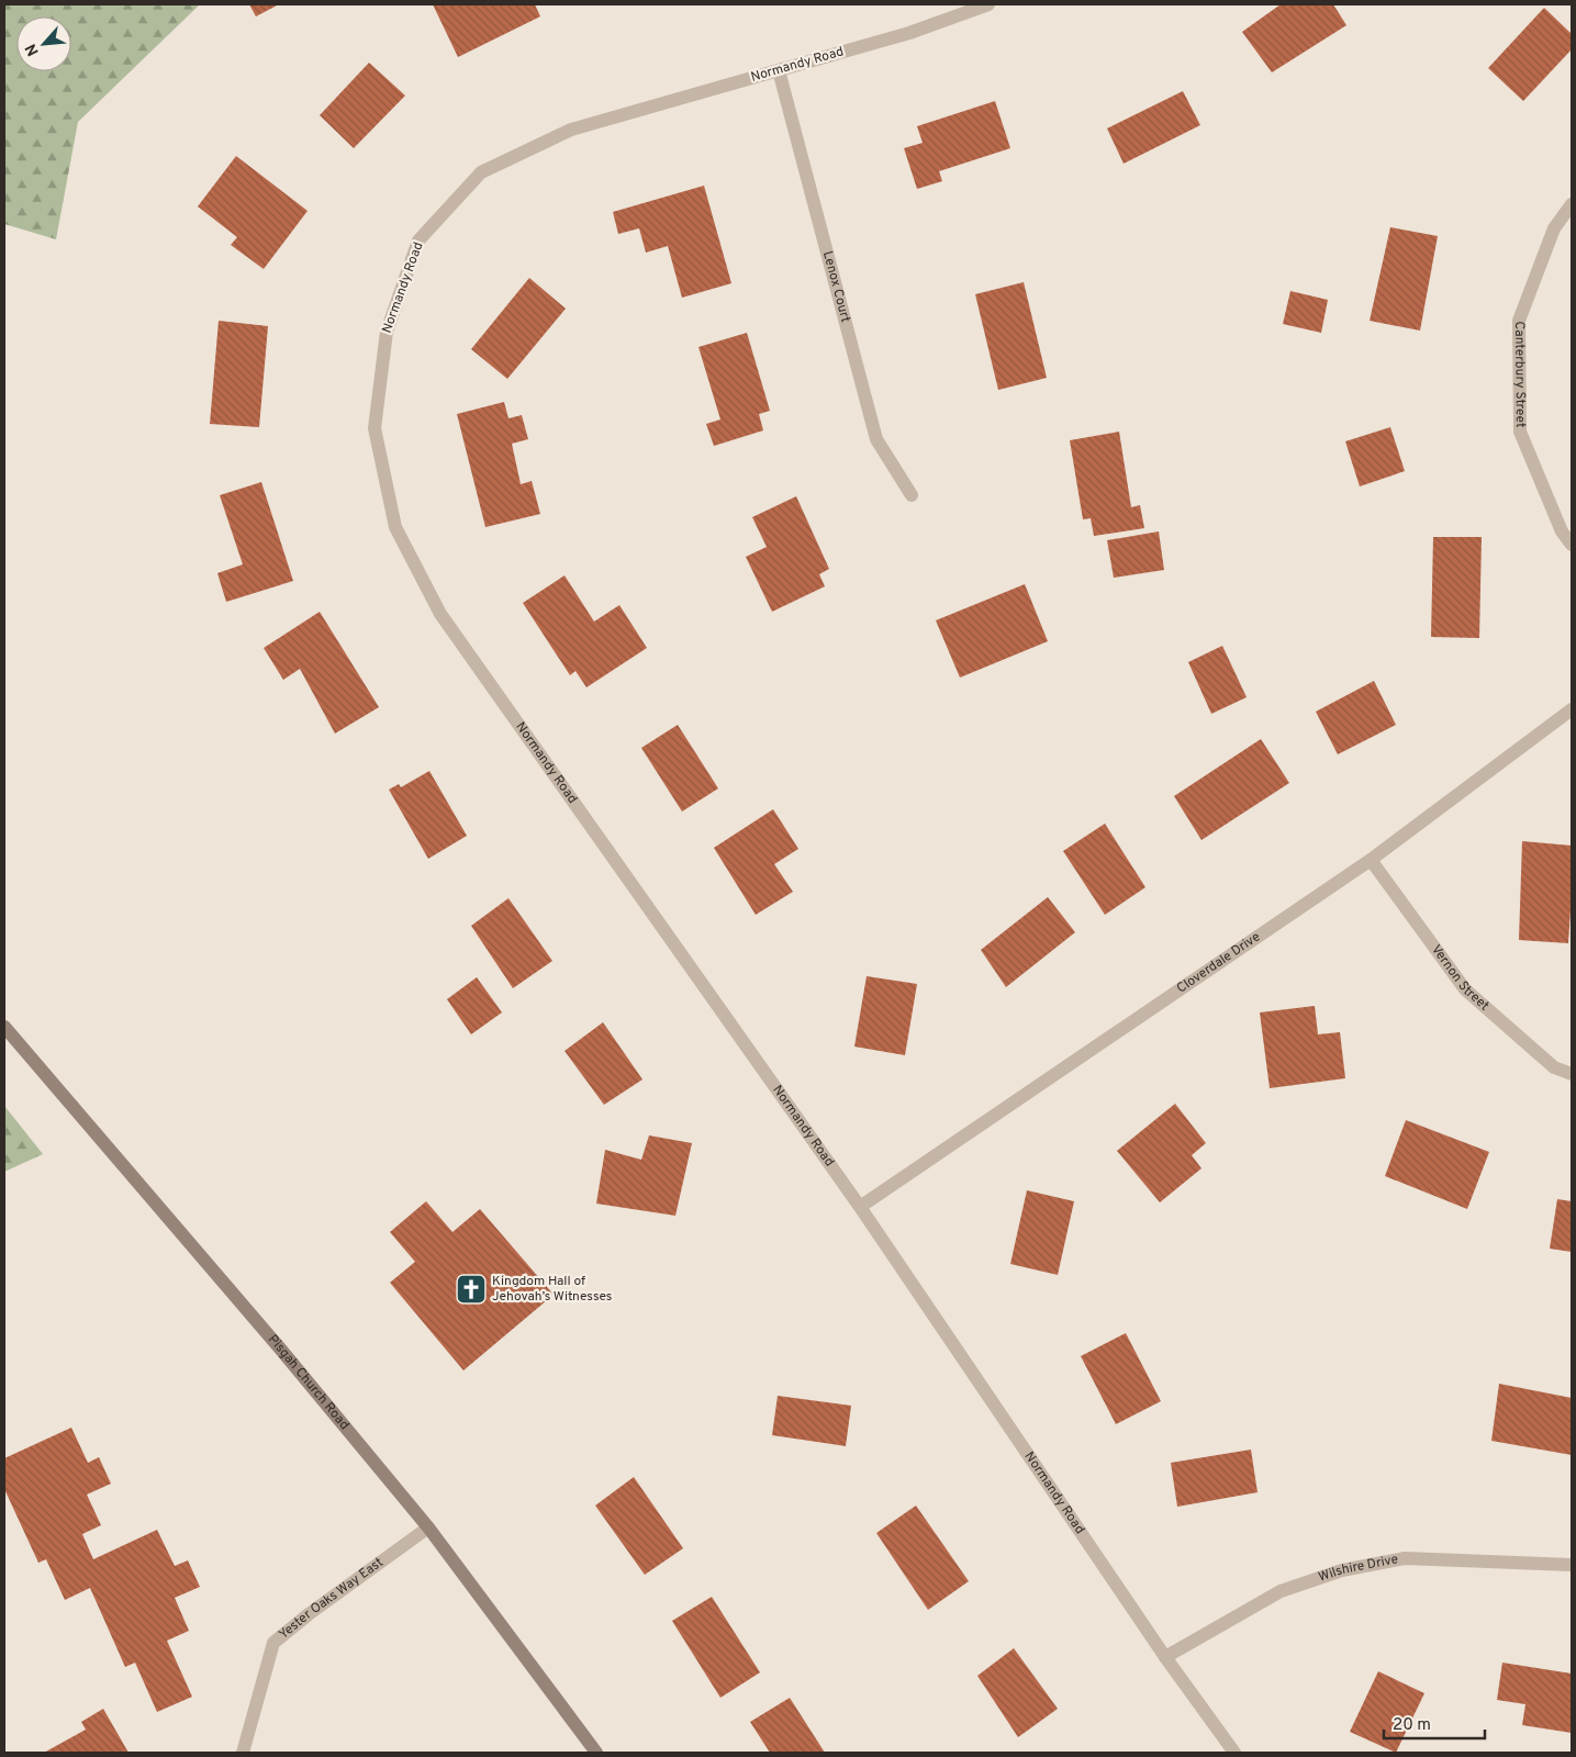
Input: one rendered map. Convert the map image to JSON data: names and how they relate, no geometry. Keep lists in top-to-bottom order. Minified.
{"streets":{"main road":["Pisgah Church Road"],"street":["Normandy Road","Lenox Court","Canterbury Street","Cloverdale Drive","Vernon Street","Wilshire Drive","Yester Oaks Way East"]},"crossings":[["Normandy Road","Lenox Court"],["Normandy Road","Cloverdale Drive"],["Normandy Road","Wilshire Drive"],["Cloverdale Drive","Vernon Street"],["Pisgah Church Road","Yester Oaks Way East"]],"places":{"church":["Kingdom Hall of Jehovah’s Witnesses"]},"scale_bar":"20 m","north":"bottom left"}
